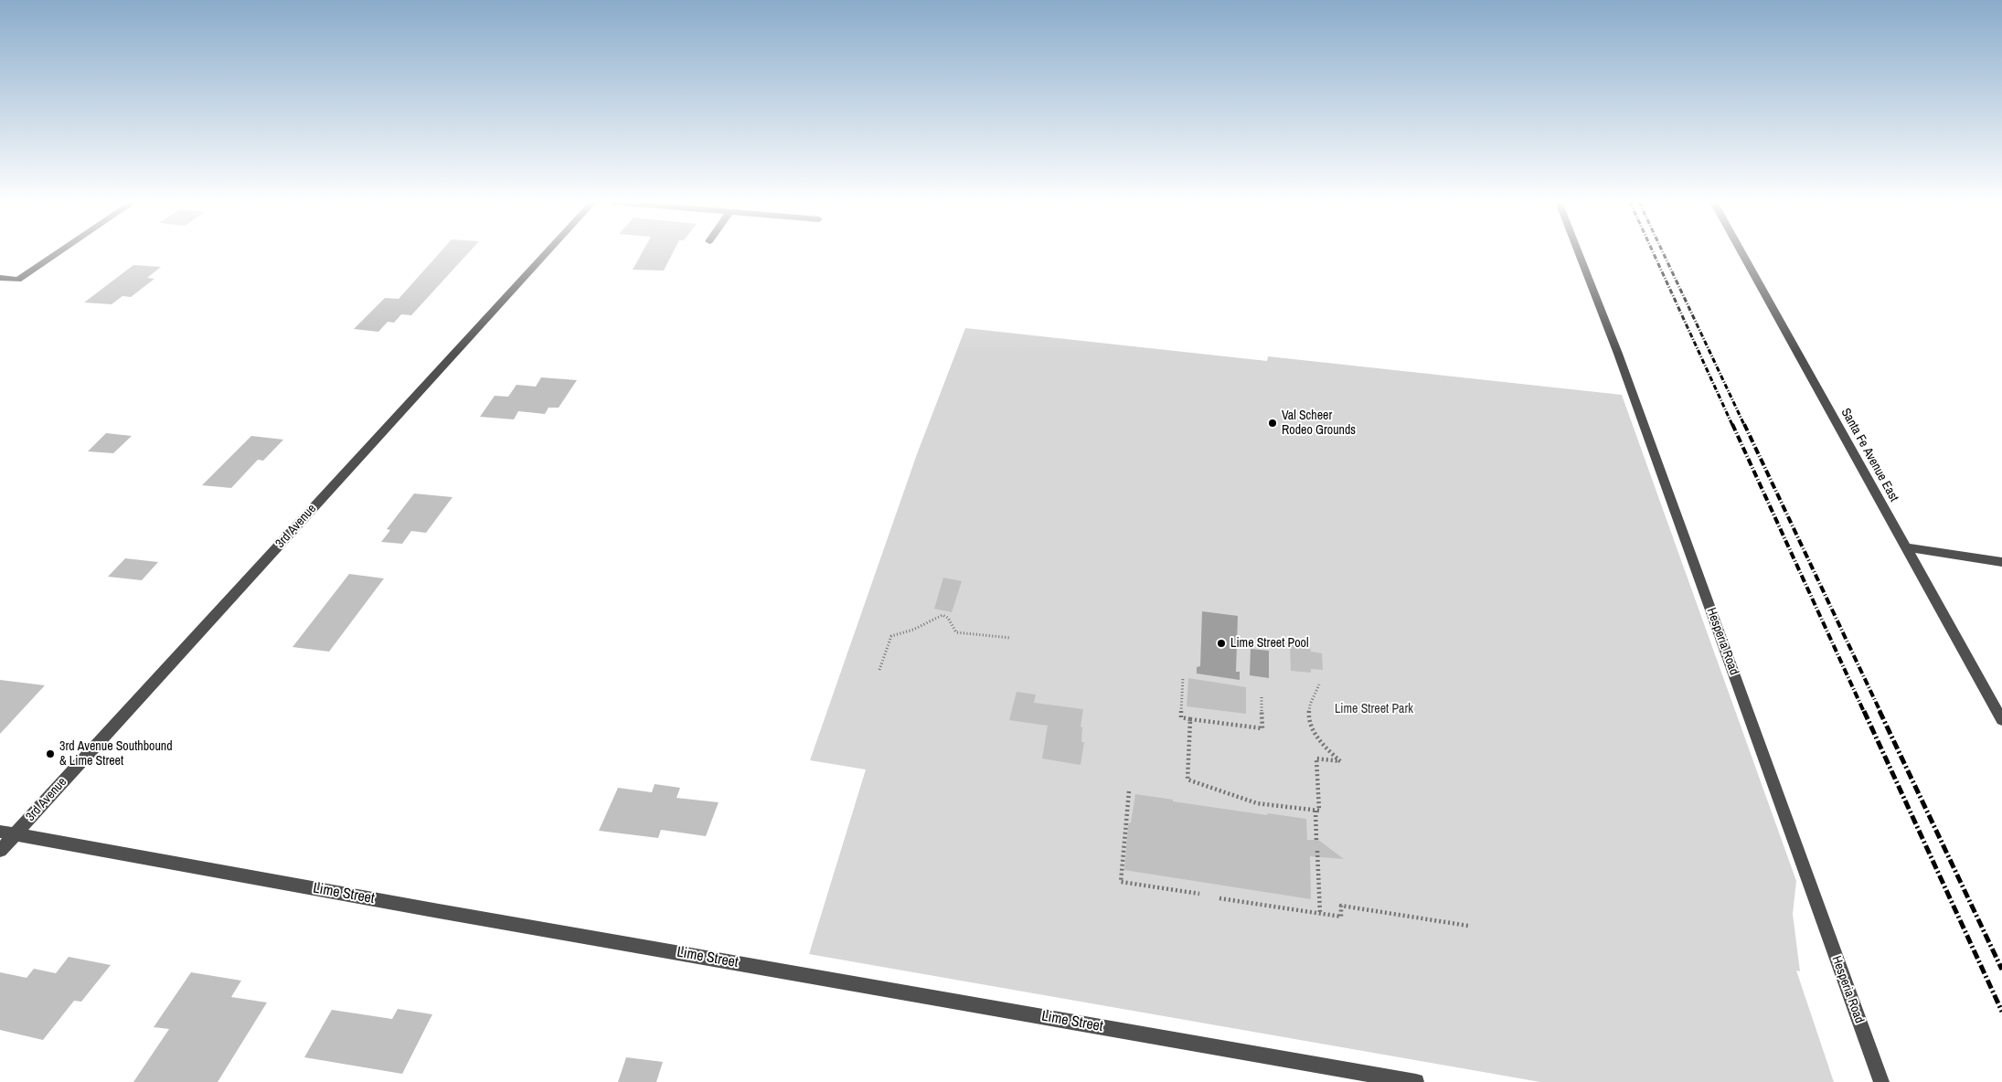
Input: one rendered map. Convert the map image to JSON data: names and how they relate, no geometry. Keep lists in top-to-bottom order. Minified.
{"streets":{"street":["Santa Fe Avenue East","3rd Avenue","Hesperia Road","Lime Street"]},"crossings":[["3rd Avenue","Lime Street"]],"parks":["Lime Street Park"],"places":["Val Scheer Rodeo Grounds","Lime Street Pool","3rd Avenue Southbound & Lime Street"]}
